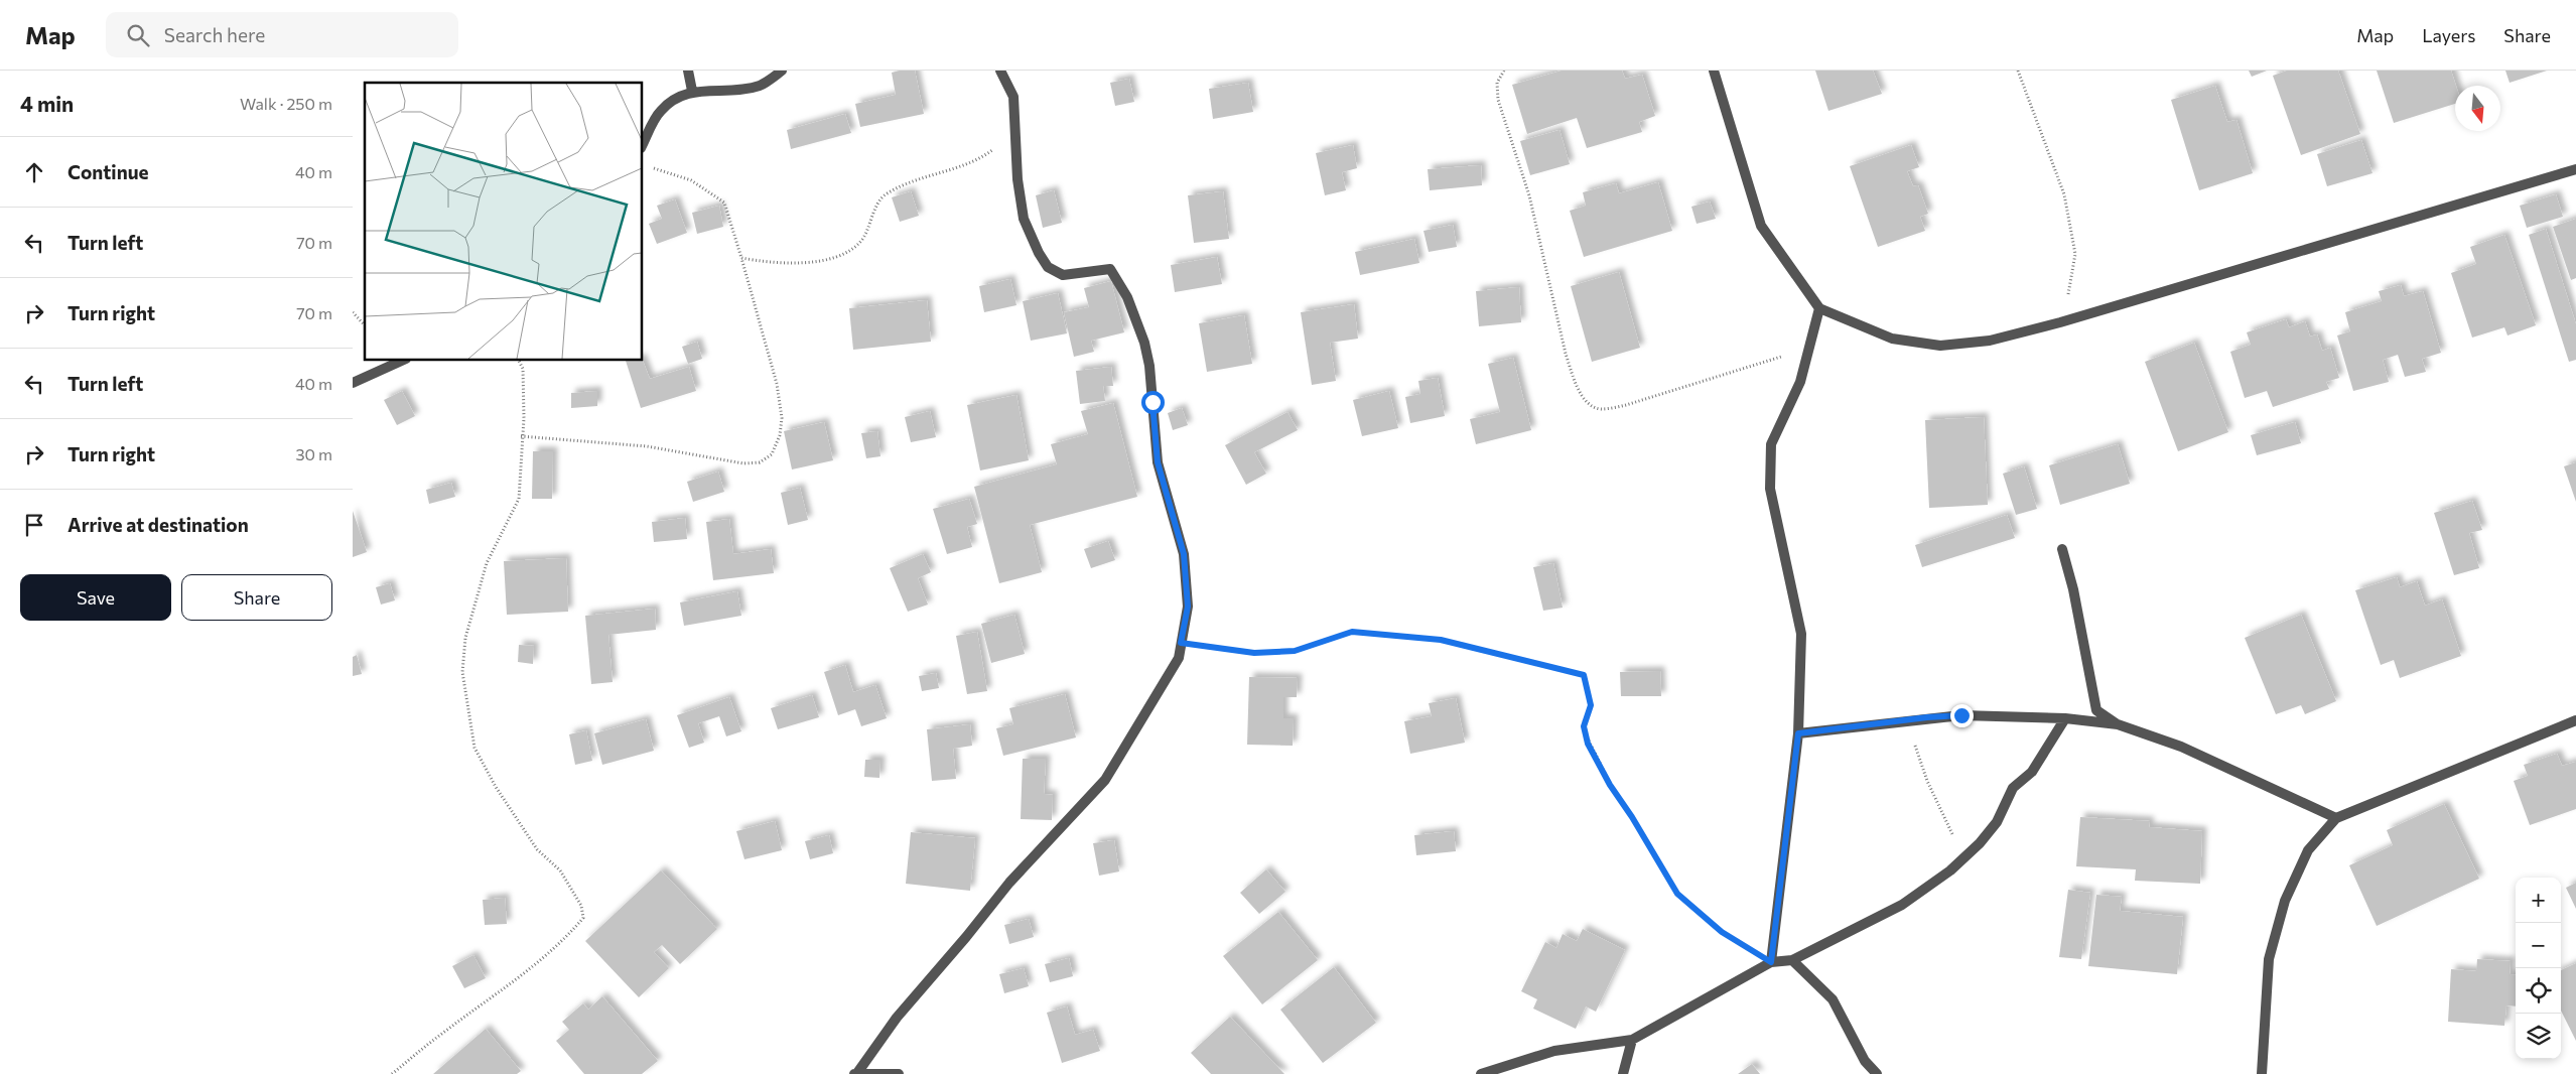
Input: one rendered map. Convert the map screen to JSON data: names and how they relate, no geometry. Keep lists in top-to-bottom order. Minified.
{"north":"bottom","page":{"header":"Map","search":"Search here","nav":["Map","Layers","Share"],"heading":["4 min","Walk · 250 m"],"list":[["Continue","40 m"],["Turn left","70 m"],["Turn right","70 m"],["Turn left","40 m"],["Turn right","30 m"],"Arrive at destination"],"buttons":["Save","Share"],"map_buttons":["+","−"]}}
